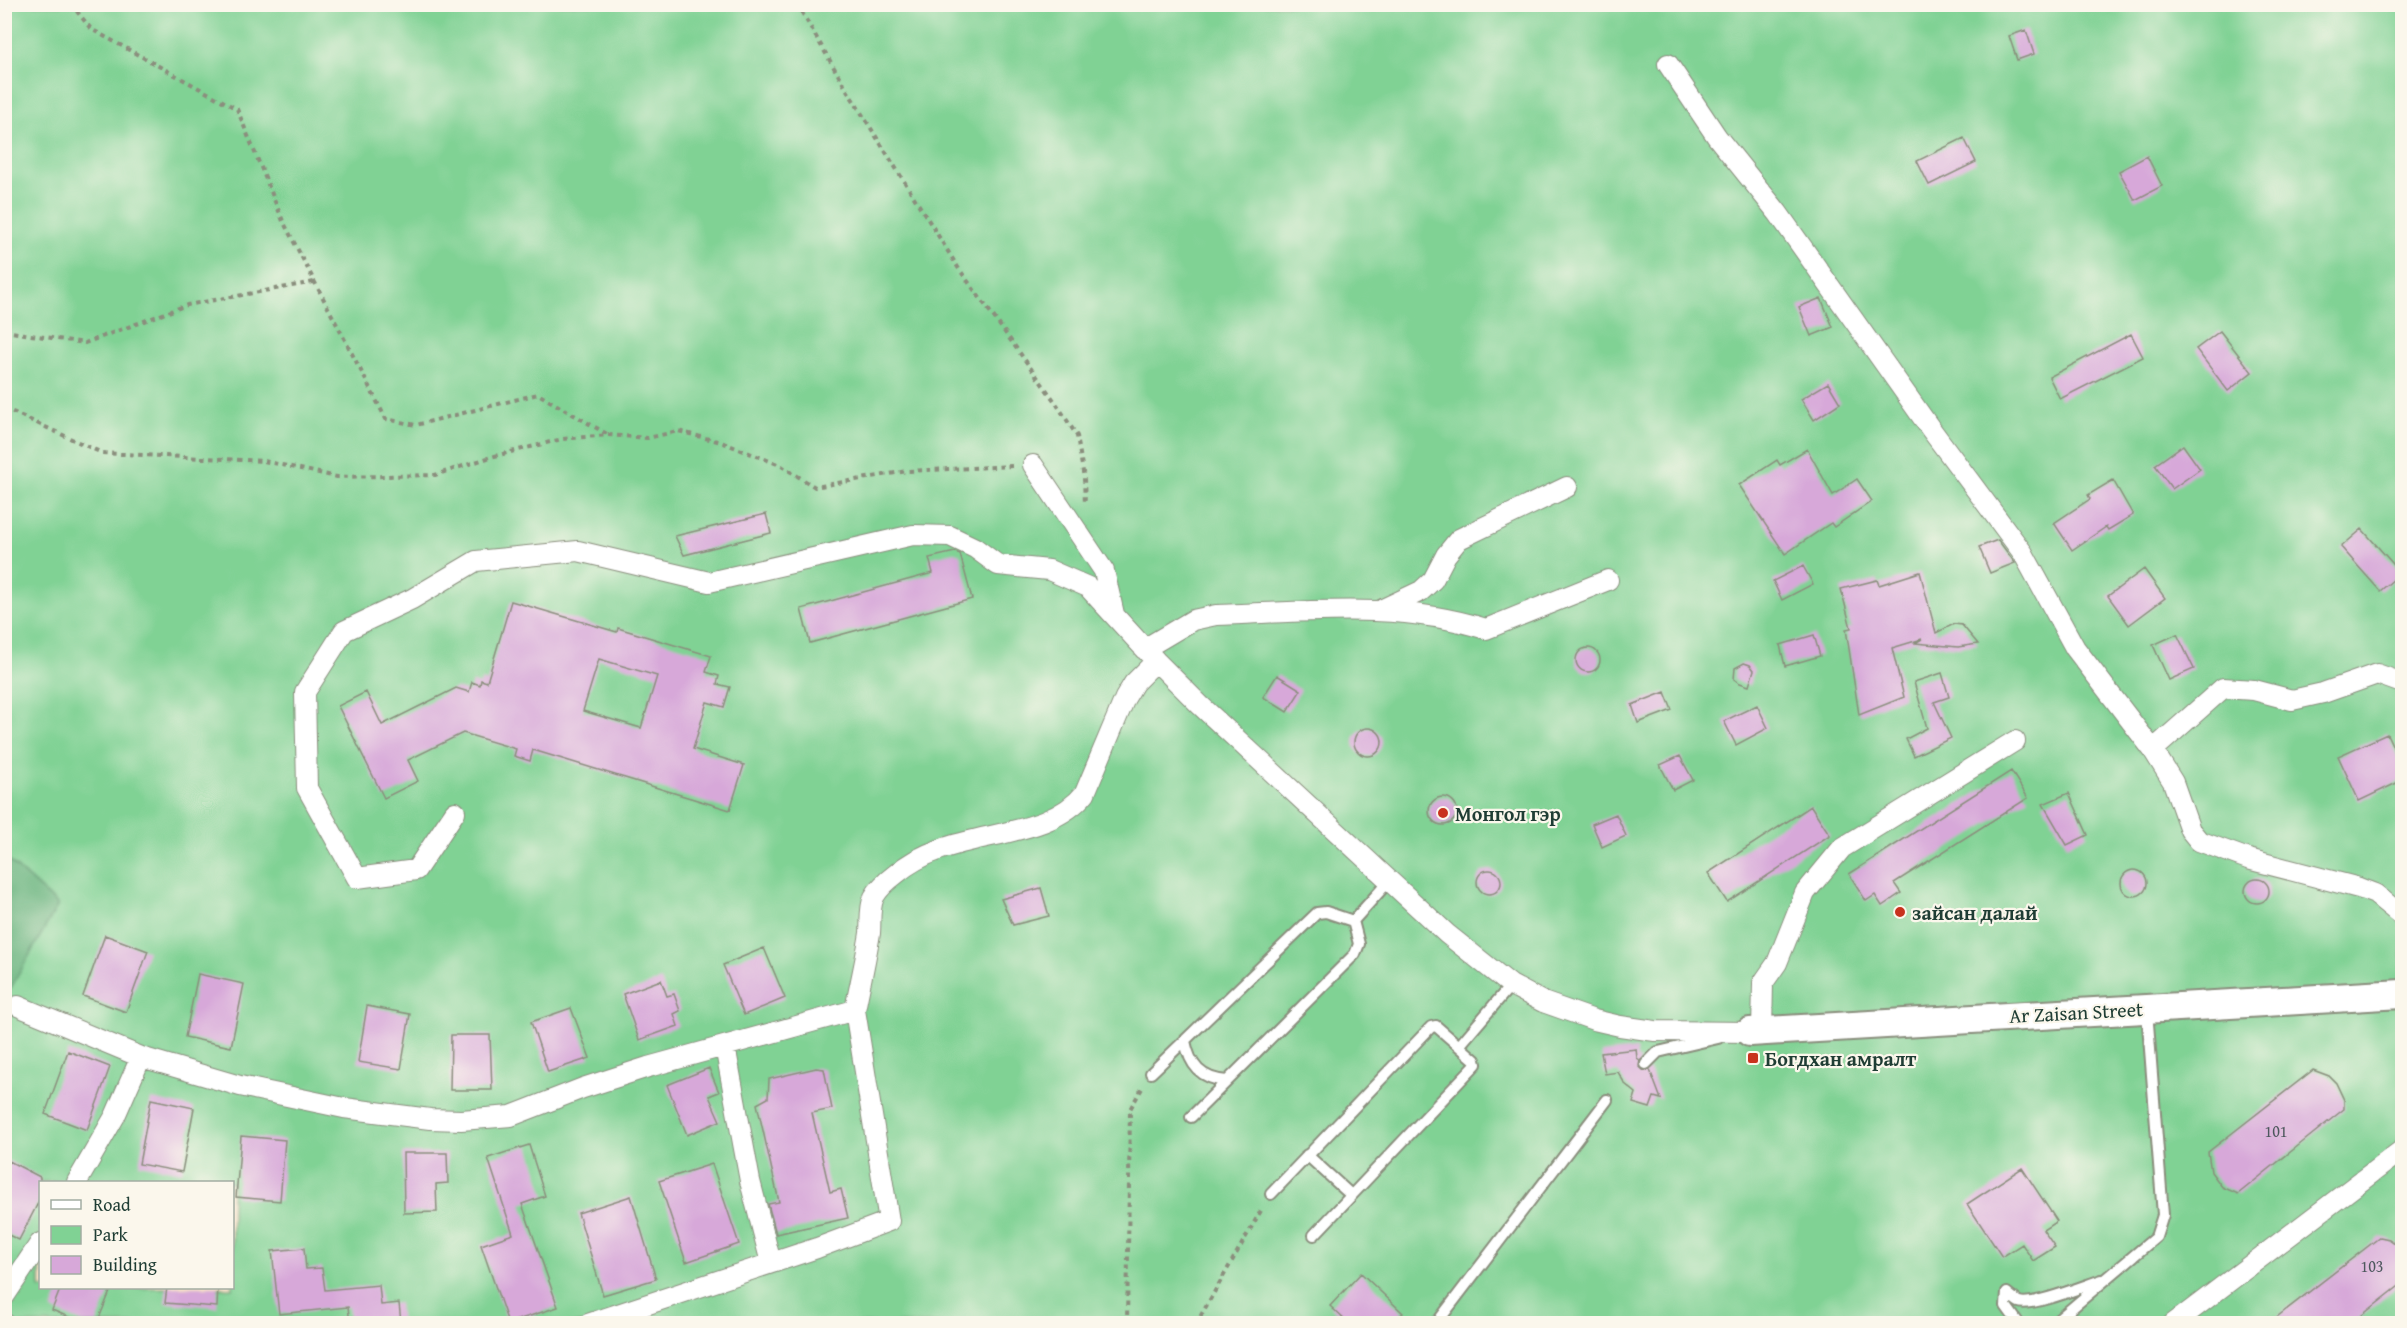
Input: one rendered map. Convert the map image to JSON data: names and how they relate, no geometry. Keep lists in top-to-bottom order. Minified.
{"streets":{"street":["Ar Zaisan Street"]},"places":{"other":["Монгол гэр","зайсан далай"],"transit":["Богдхан амралт"]},"house_numbers":["101","103"],"legend":["Road","Park","Building"]}
